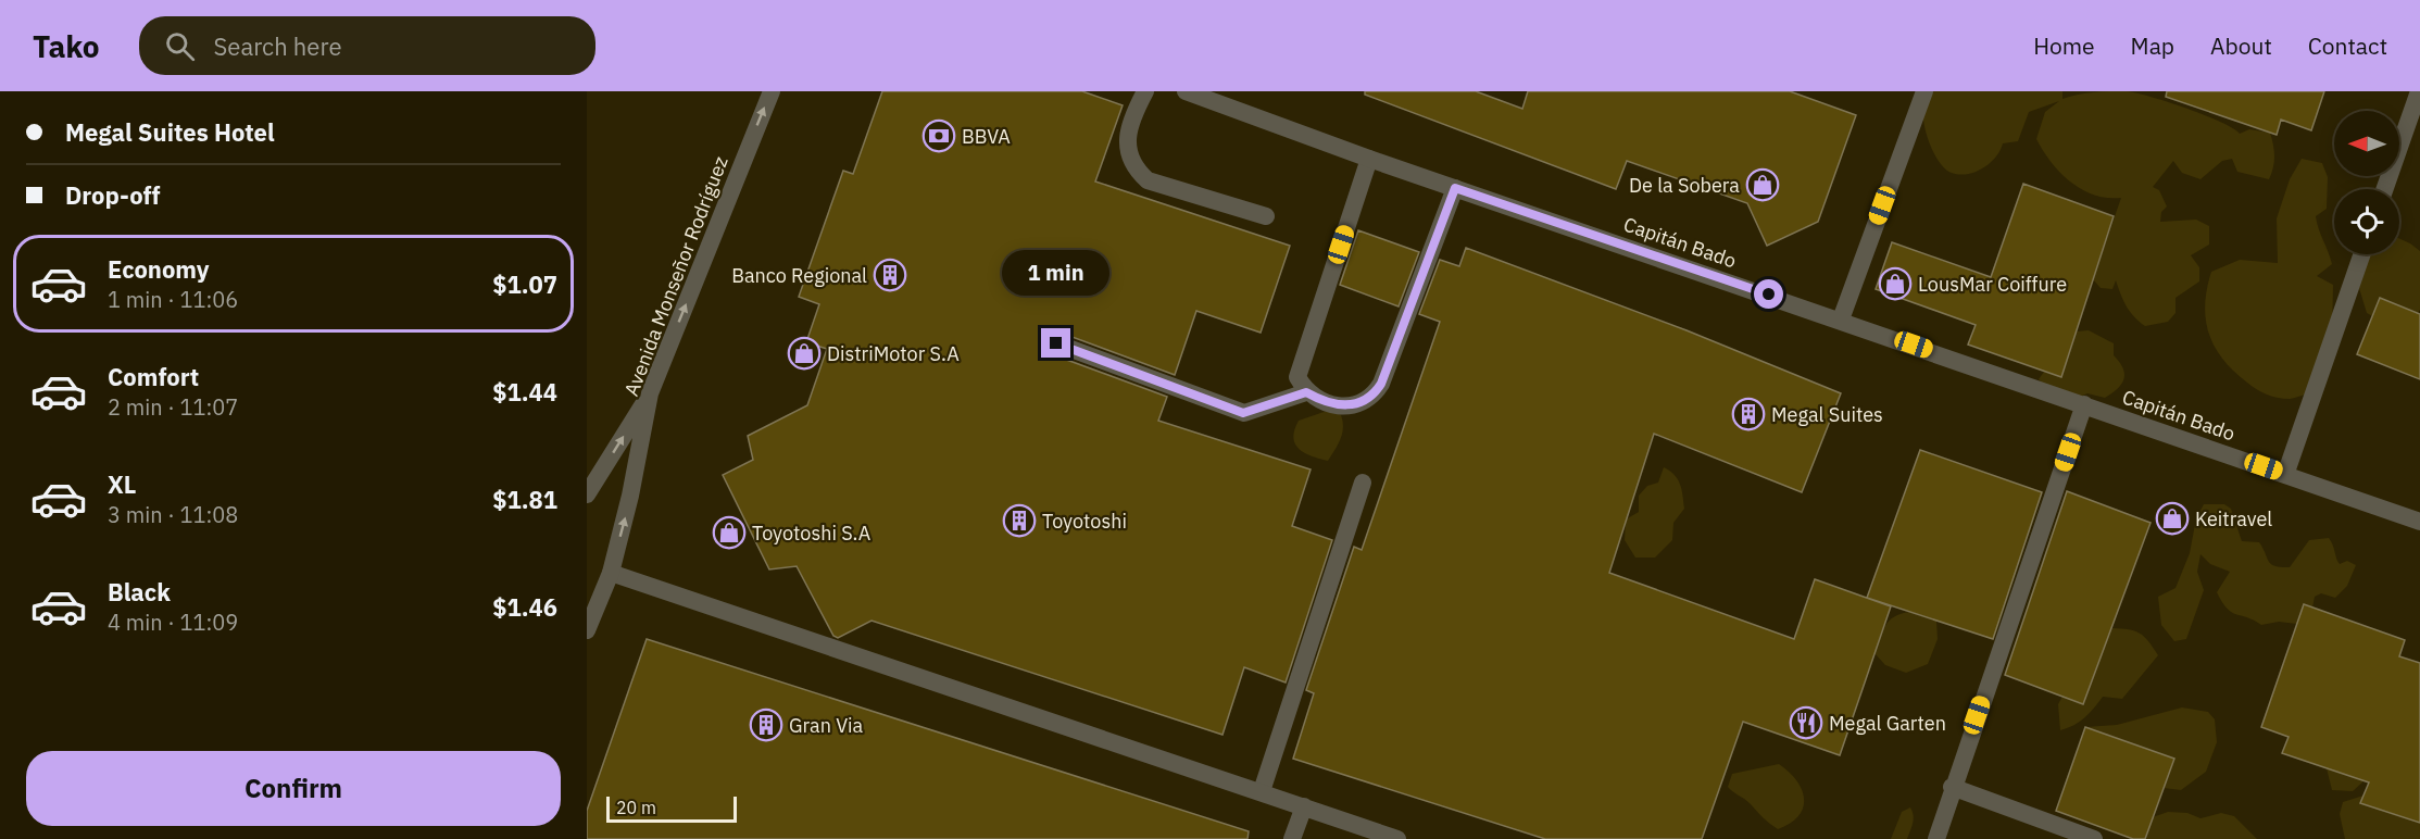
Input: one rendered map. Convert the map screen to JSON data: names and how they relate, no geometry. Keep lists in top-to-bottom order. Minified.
{"streets":{"street":["Capitán Bado","Avenida Monseñor Rodríguez"]},"one_way":["Avenida Monseñor Rodríguez"],"places":{"bank":["BBVA"],"shop":["De la Sobera","LousMar Coiffure","DistriMotor S.A","Keitravel","Toyotoshi S.A"],"building":["Banco Regional","Megal Suites","Toyotoshi","Gran Via"],"restaurant":["Megal Garten"]},"scale_bar":"20 m","north":"left","page":{"header":"Tako","search":"Search here","nav":["Home","Map","About","Contact"],"banner":["Megal Suites Hotel","Drop-off"],"list":[{"name":"Economy","note":"1 min · 11:06","value":"$1.07"},{"name":"Comfort","note":"2 min · 11:07","value":"$1.44"},{"name":"XL","note":"3 min · 11:08","value":"$1.81"},{"name":"Black","note":"4 min · 11:09","value":"$1.46"}],"bubble":"1 min","buttons":"Confirm","scale":"20 m"}}
